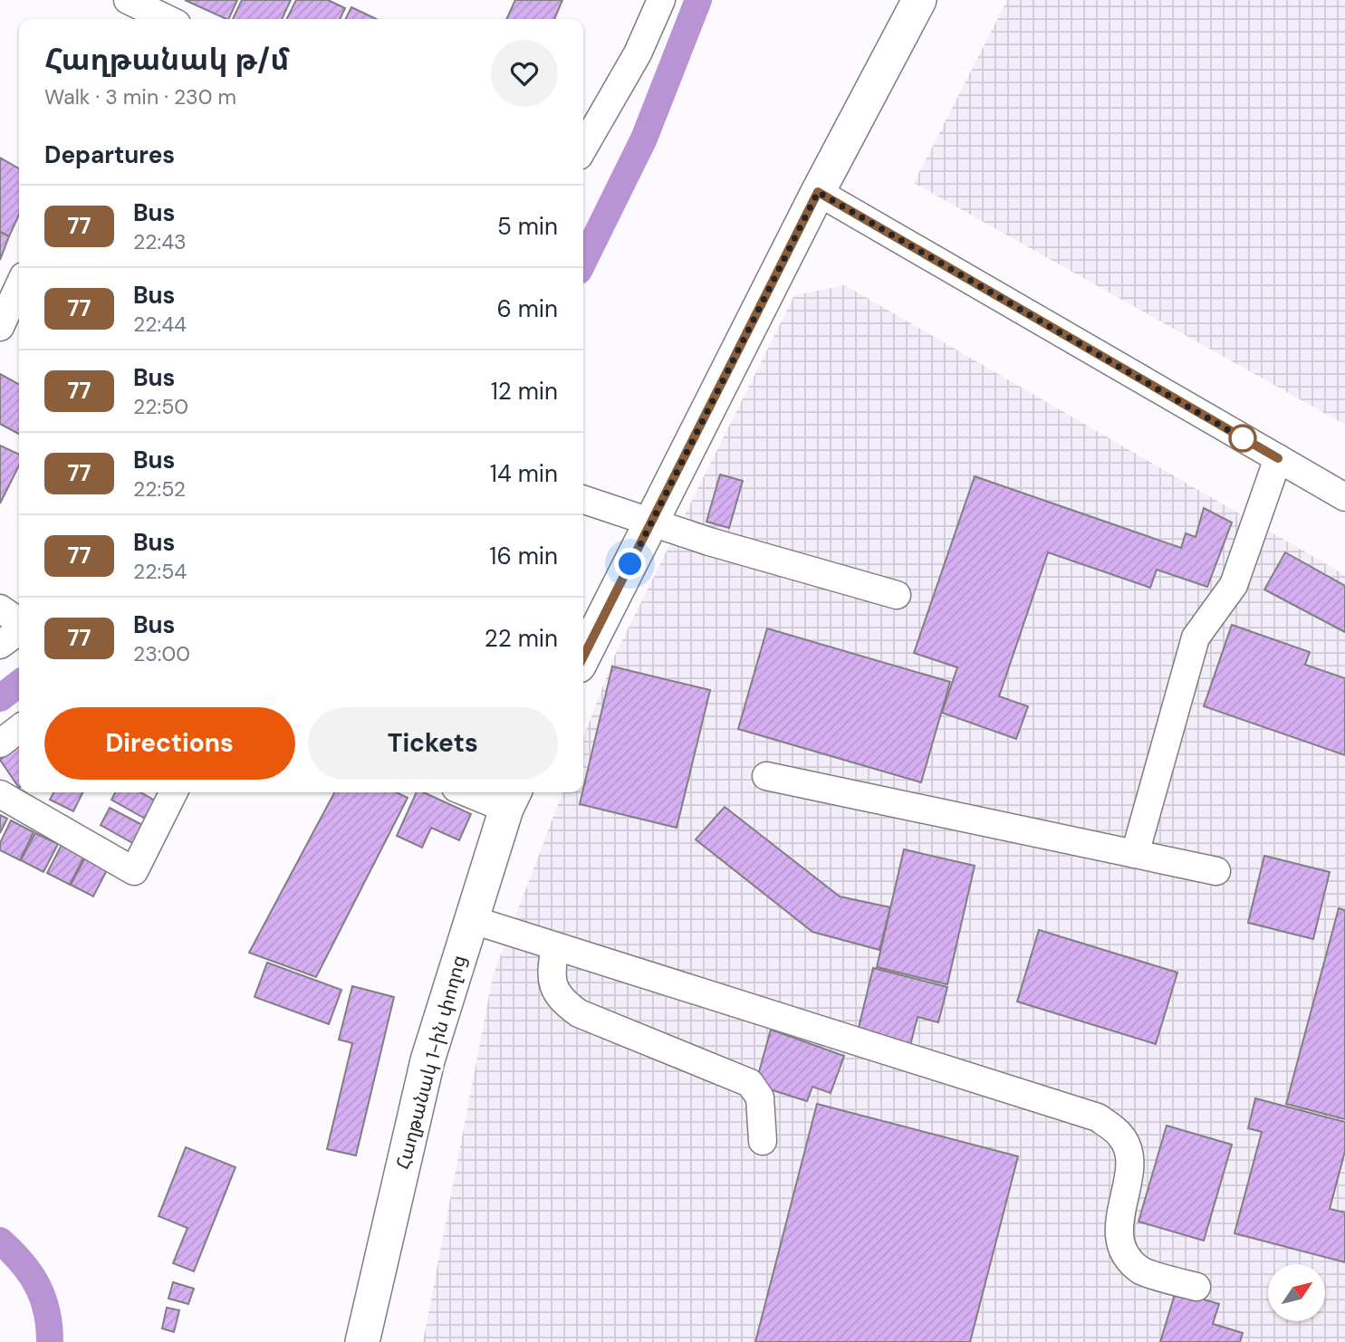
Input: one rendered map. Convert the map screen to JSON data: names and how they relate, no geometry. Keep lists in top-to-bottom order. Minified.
{"streets":{"main road":["Հաղթանակ 1-ին փողոց"]},"lines":["bus line 77"],"north":"top right","page":{"heading":[["Հաղթանակ թ/մ","Walk · 3 min · 230 m"],"Departures"],"list":[{"mark":"77","name":"Bus","note":"22:43","value":"5 min"},{"mark":"77","name":"Bus","note":"22:44","value":"6 min"},{"mark":"77","name":"Bus","note":"22:50","value":"12 min"},{"mark":"77","name":"Bus","note":"22:52","value":"14 min"},{"mark":"77","name":"Bus","note":"22:54","value":"16 min"},{"mark":"77","name":"Bus","note":"23:00","value":"22 min"}],"buttons":["Directions","Tickets"]}}
